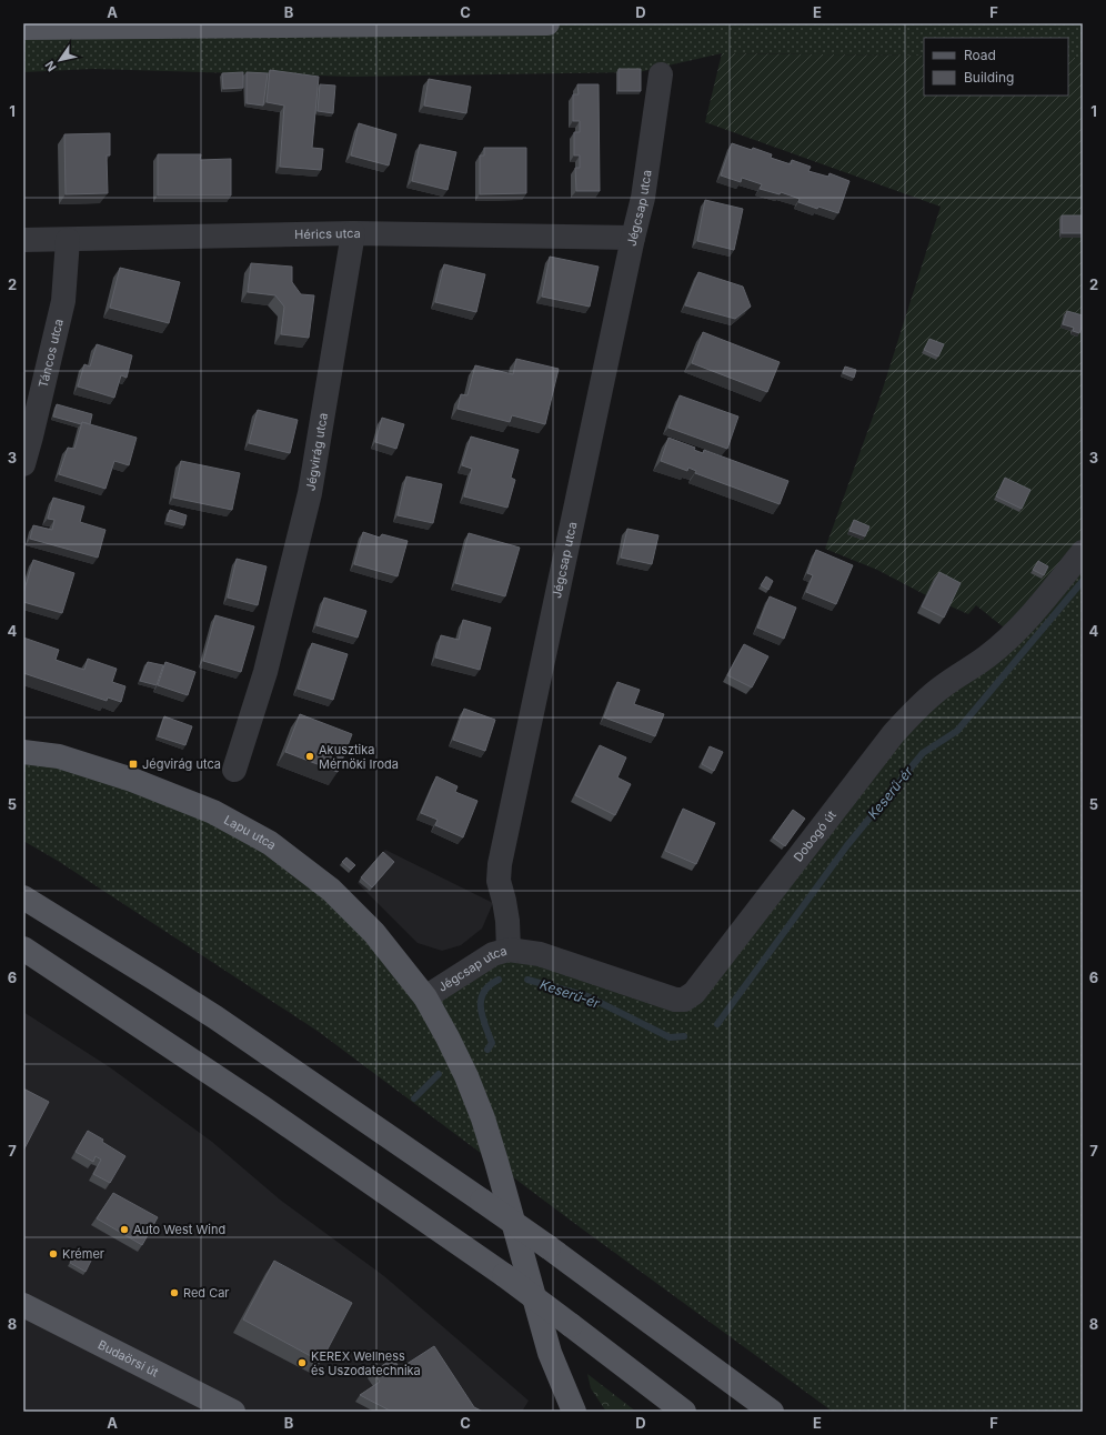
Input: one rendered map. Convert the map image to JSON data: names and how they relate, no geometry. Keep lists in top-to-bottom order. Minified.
{"streets":{"main road":["Lapu utca","Budaörsi út"],"street":["Jégcsap utca","Hérics utca","Táncos utca","Jégvirág utca","Dobogó út"]},"crossings":[["Jégcsap utca","Hérics utca"],["Jégcsap utca","Lapu utca"],["Jégcsap utca","Dobogó út"],["Hérics utca","Táncos utca"],["Hérics utca","Jégvirág utca"]],"water":["Keserű-ér"],"places":{"other":["Akusztika Mérnöki Iroda","Auto West Wind","Krémer","Red Car","KEREX Wellness és Uszodatechnika"],"transit":["Jégvirág utca"]},"legend":["Road","Building"],"north":"bottom left","grid":{"columns":["A","B","C","D","E","F"],"rows":["1","2","3","4","5","6","7","8"]}}
